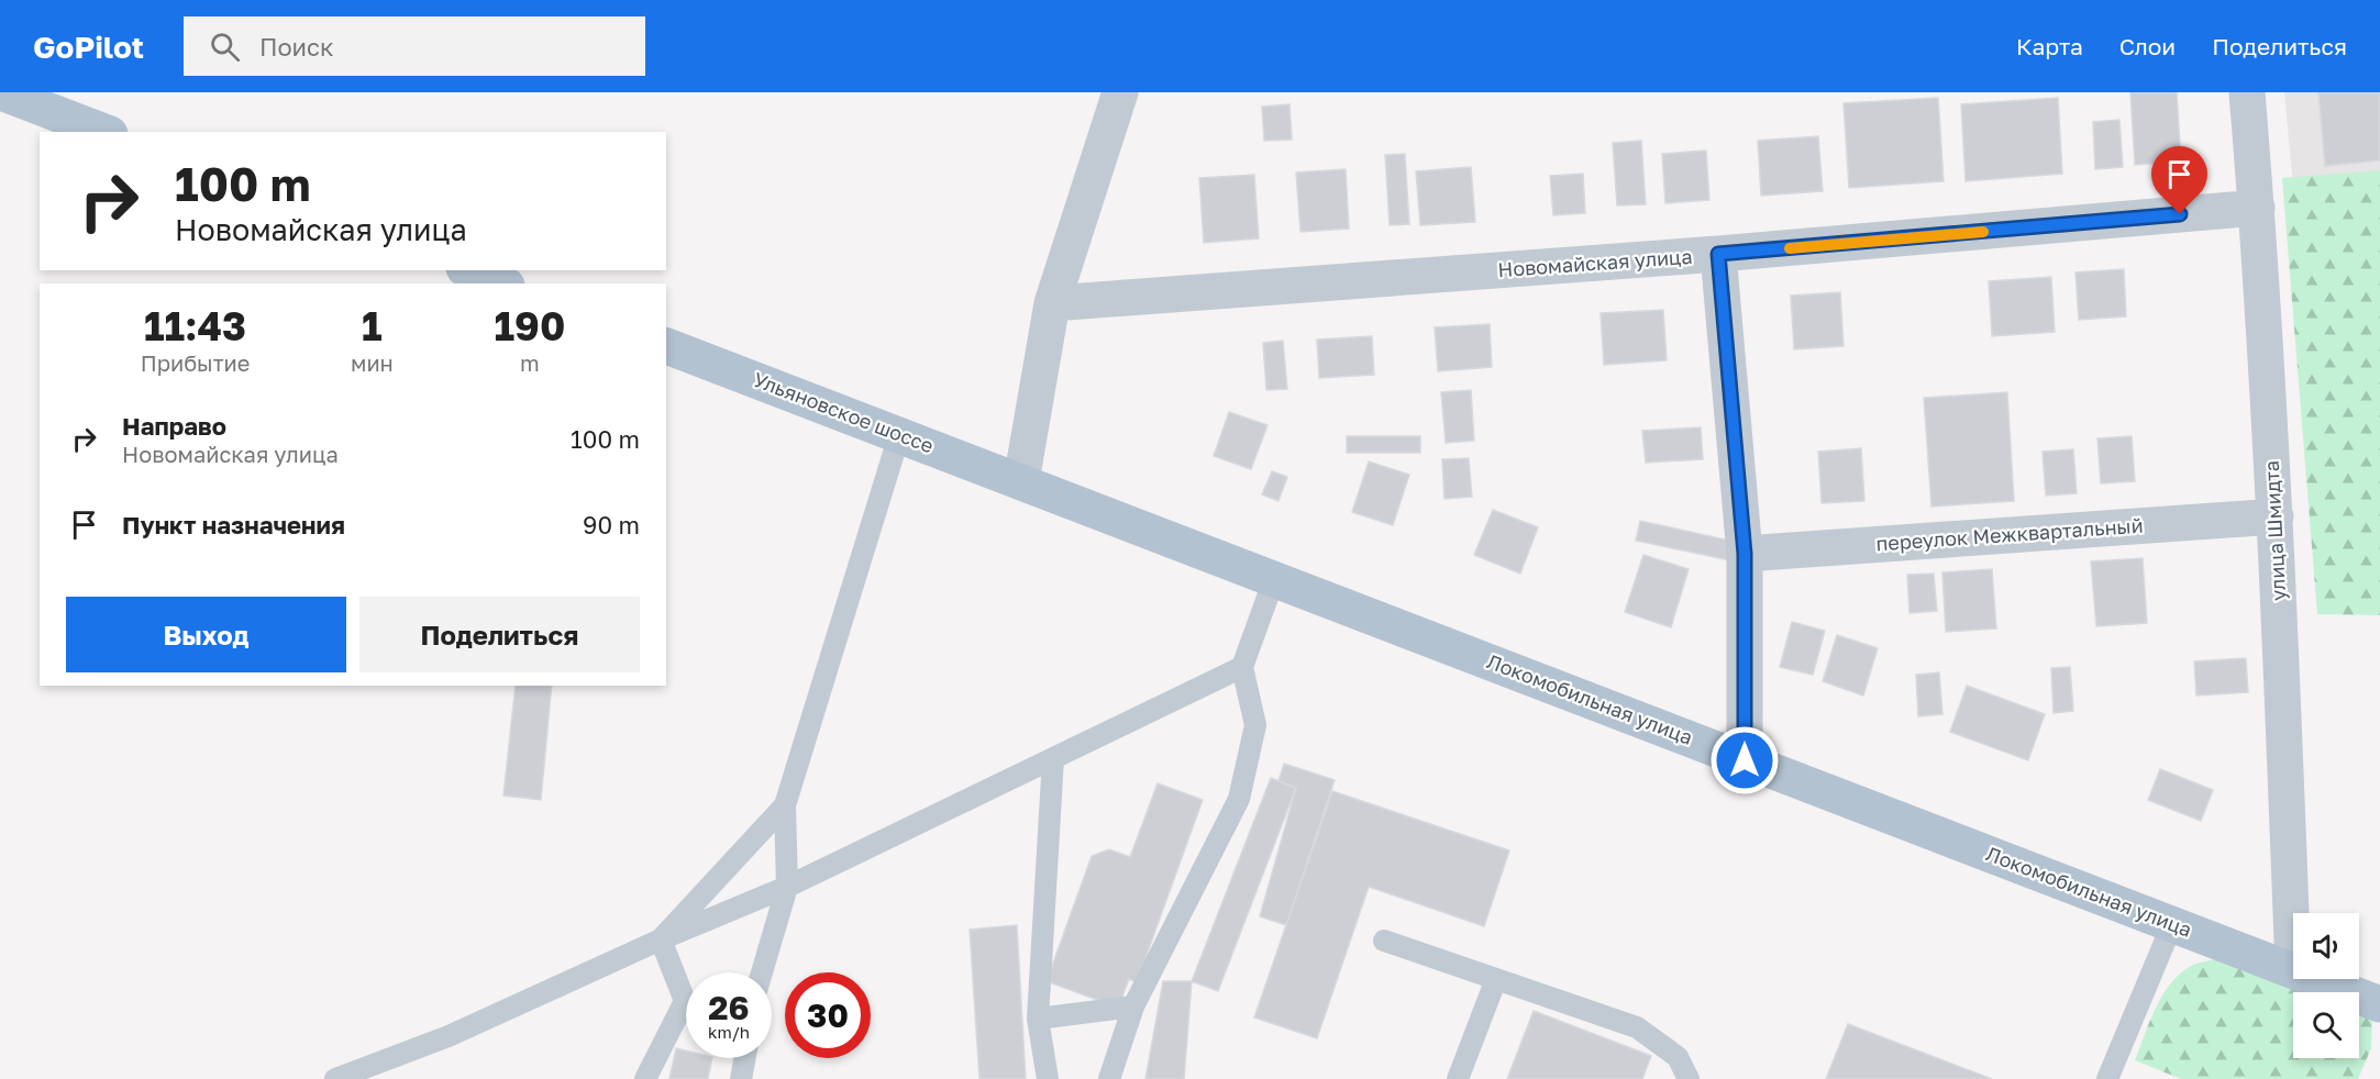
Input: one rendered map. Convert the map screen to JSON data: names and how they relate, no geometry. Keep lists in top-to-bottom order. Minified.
{"streets":{"main road":["Ульяновское шоссе","Локомобильная улица"],"street":["Новомайская улица","улица Шмидта","переулок Межквартальный"]},"crossings":[["Новомайская улица","улица Шмидта"],["Ульяновское шоссе","Локомобильная улица"],["улица Шмидта","переулок Межквартальный"],["улица Шмидта","Локомобильная улица"]],"page":{"header":"GoPilot","search":"Поиск","nav":["Карта","Слои","Поделиться"],"turn":["100 m","Новомайская улица"],"eta":["11:43","Прибытие","1","мин","190","m"],"list":[{"name":"Направо","note":"Новомайская улица","value":"100 m"},{"name":"Пункт назначения","value":"90 m"}],"buttons":["Выход","Поделиться"],"speed":"26 km/h","limit":"30"}}
